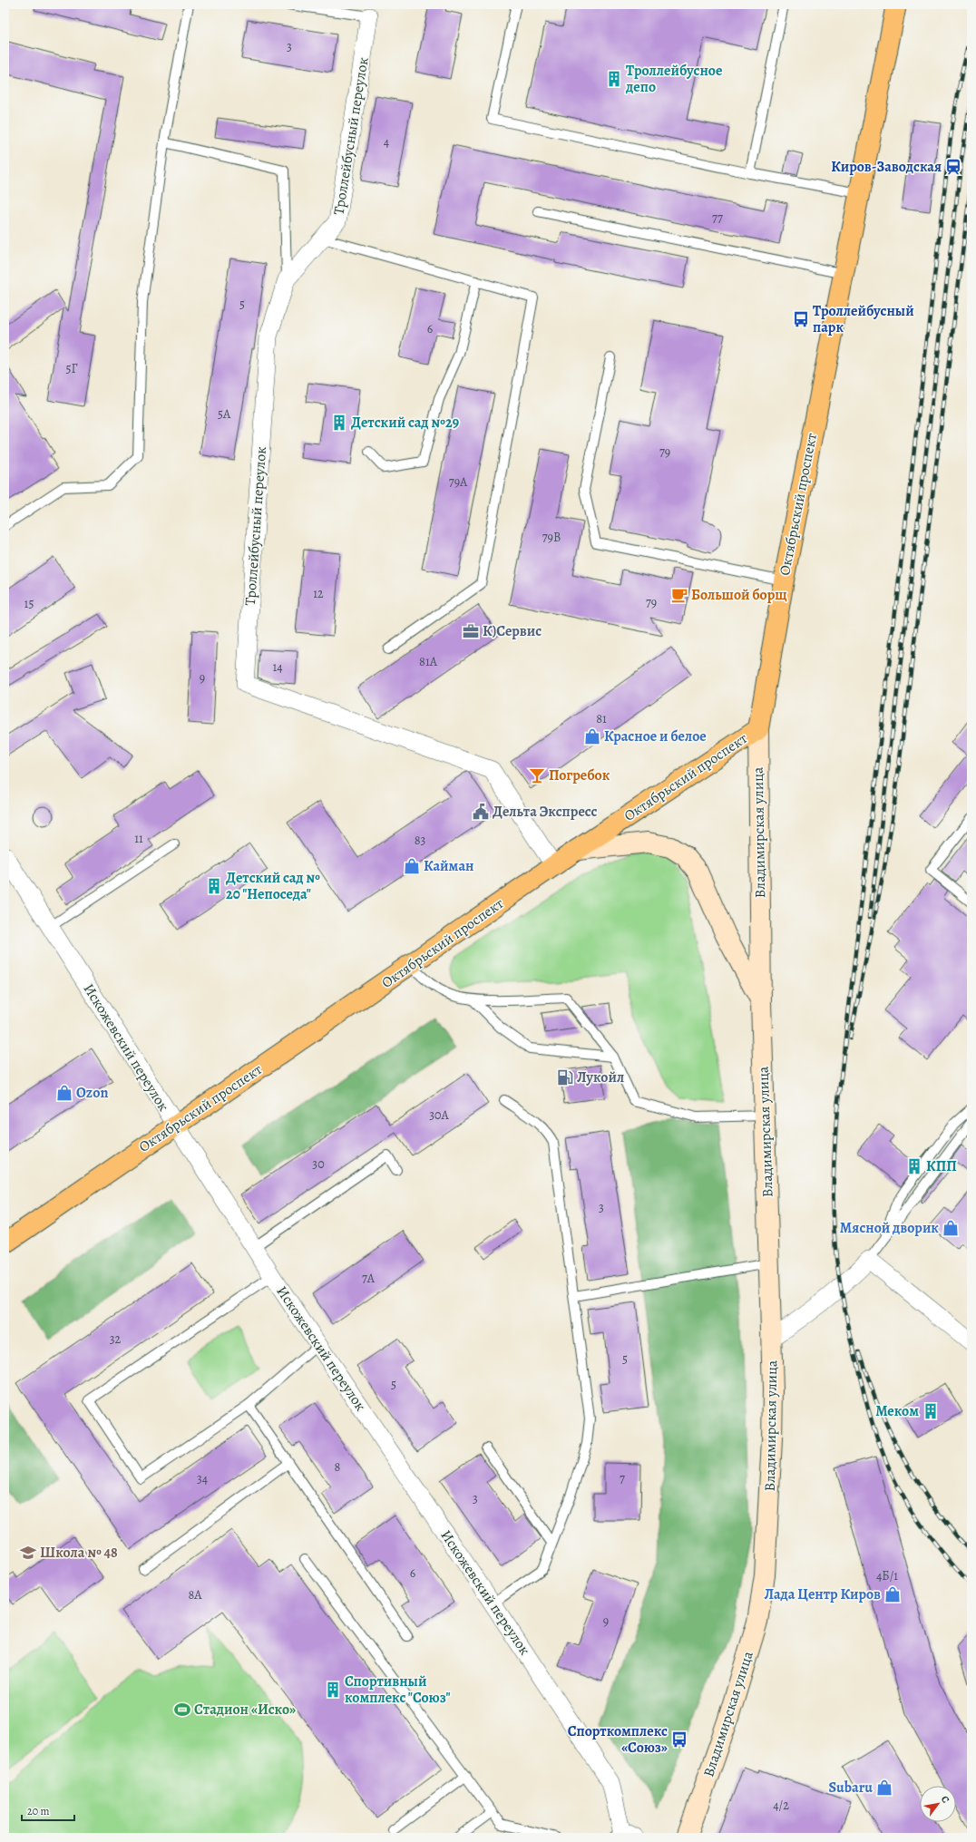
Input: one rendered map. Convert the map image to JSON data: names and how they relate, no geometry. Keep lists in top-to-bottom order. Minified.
{"streets":{"main road":["Октябрьский проспект","Владимирская улица"],"street":["Троллейбусный переулок","Искожевский переулок"]},"crossings":[["Троллейбусный переулок","Октябрьский проспект"],["Октябрьский проспект","Владимирская улица"],["Октябрьский проспект","Искожевский переулок"]],"places":{"building":["Троллейбусное депо","Детский сад №29","Детский сад № 20 \"Непоседа\"","КПП","Меком","Спортивный комплекс \"Союз\""],"station":["Киров-Заводская"],"bus stop":["Троллейбусный парк","Спорткомплекс «Союз»"],"cafe":["Большой борщ"],"office":["К)Сервис"],"shop":["Красное и белое","Кайман","Ozon","Мясной дворик","Лада Центр Киров","Subaru"],"bar":["Погребок"],"public building":["Дельта Экспресс"],"fuel station":["Лукойл"],"school or university":["Школа № 48"],"sports":["Стадион «Иско»"]},"house_numbers":["3","4","77","5","6","5Г","5А","79","79А","79В","12","79","15","81А","14","9","81","11","83","30А","30","3","7А","32","5","5","8","34","7","3","6","4Б/1","8А","9","4/2"],"scale_bar":"20 m","north":"top right"}
